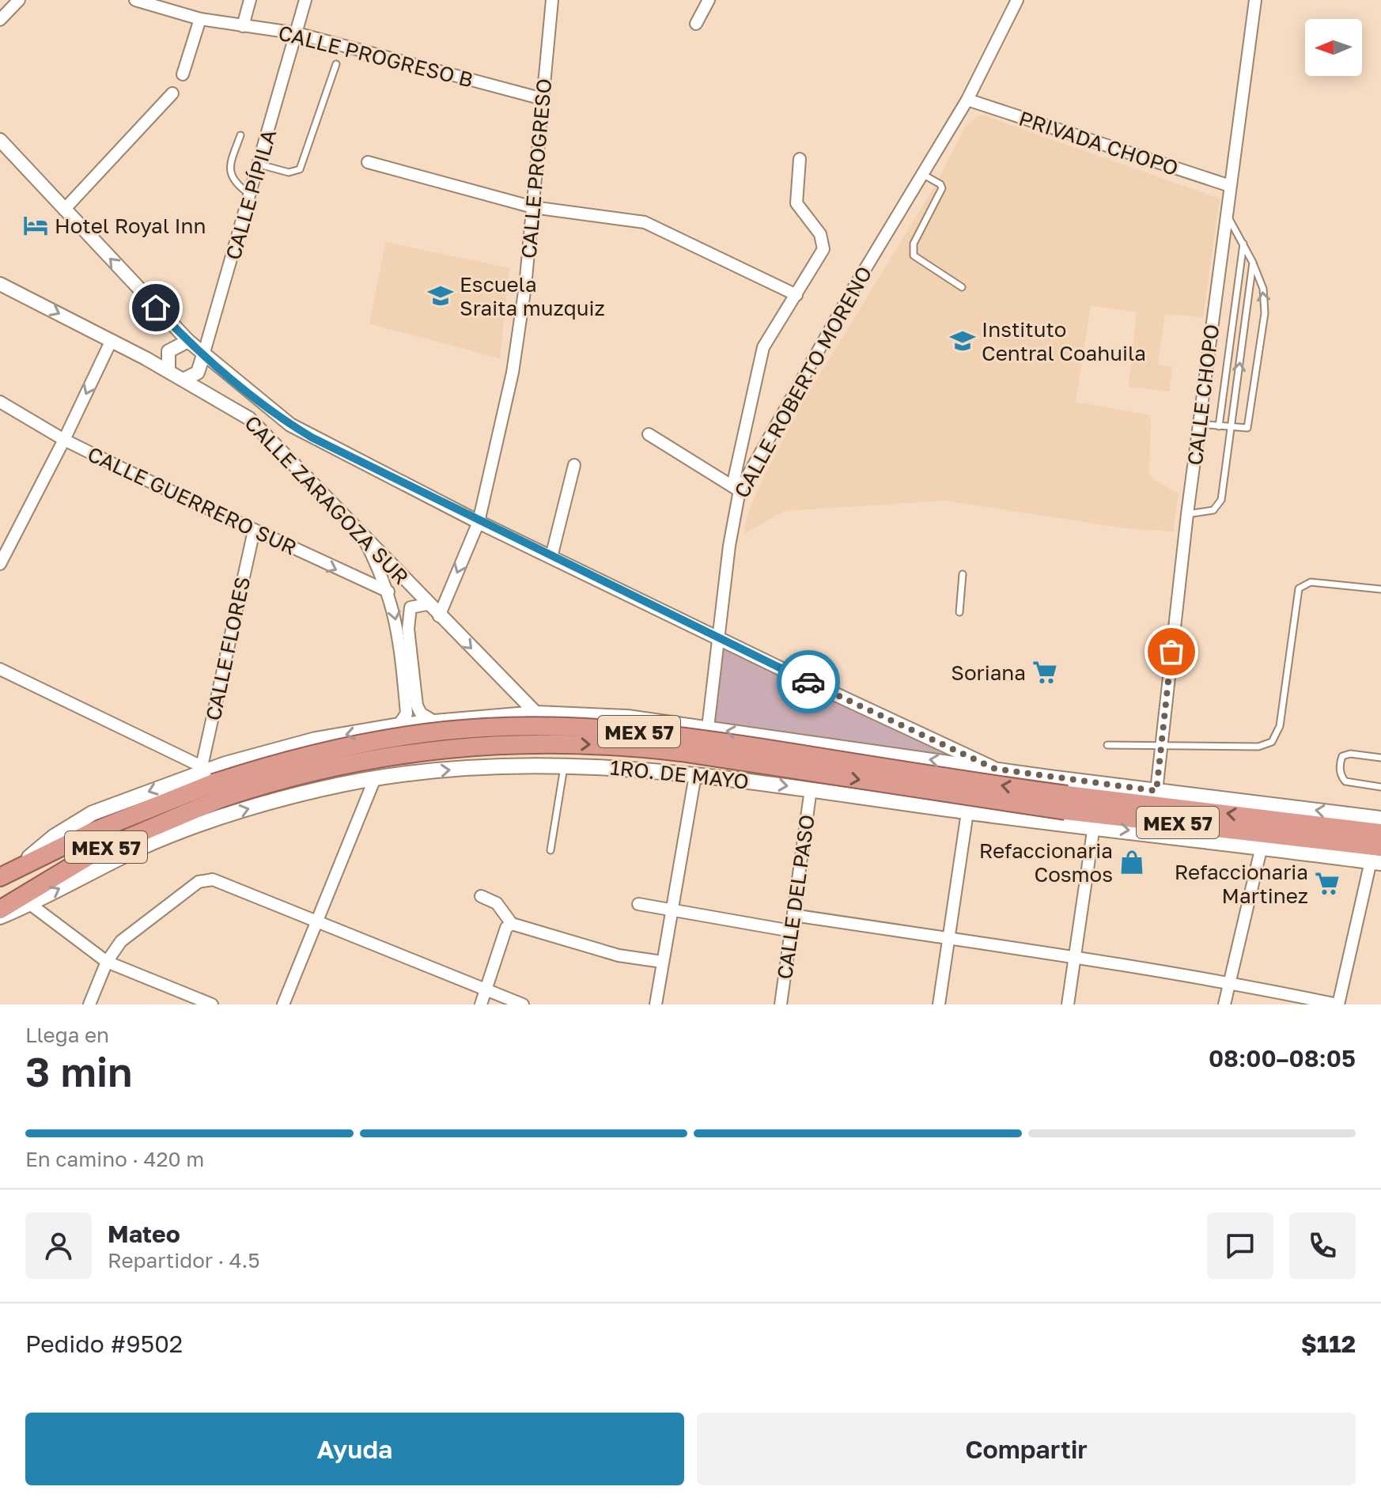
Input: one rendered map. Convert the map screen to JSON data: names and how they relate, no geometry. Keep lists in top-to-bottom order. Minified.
{"streets":{"highway":["MEX 57"],"main road":["1RO. DE MAYO"],"street":["CALLE PROGRESO B","PRIVADA CHOPO","CALLE PROGRESO","CALLE PÍPILA","CALLE ROBERTO MORENO","CALLE CHOPO","CALLE ZARAGOZA SUR","CALLE GUERRERO SUR","CALLE FLORES","CALLE DEL PASO"]},"crossings":[["CALLE PROGRESO B","CALLE PROGRESO"],["CALLE PROGRESO B","CALLE PÍPILA"],["PRIVADA CHOPO","CALLE ROBERTO MORENO"],["PRIVADA CHOPO","CALLE CHOPO"],["CALLE PROGRESO","CALLE ZARAGOZA SUR"],["CALLE PÍPILA","CALLE ZARAGOZA SUR"],["CALLE ZARAGOZA SUR","1RO. DE MAYO"],["CALLE GUERRERO SUR","CALLE FLORES"],["CALLE FLORES","MEX 57"],["MEX 57","1RO. DE MAYO"],["1RO. DE MAYO","CALLE DEL PASO"]],"places":{"hotel":["Hotel Royal Inn"],"school or university":["Escuela Sraita muzquiz","Instituto Central Coahuila"],"supermarket":["Soriana","Refaccionaria Martinez"],"shop":["Refaccionaria Cosmos"]},"north":"left","page":{"heading":["3 min","Llega en","08:00–08:05"],"panel":["Mateo","Repartidor · 4.5","Pedido #9502","$112"],"bar":"En camino · 420 m","buttons":["Ayuda","Compartir"]}}
